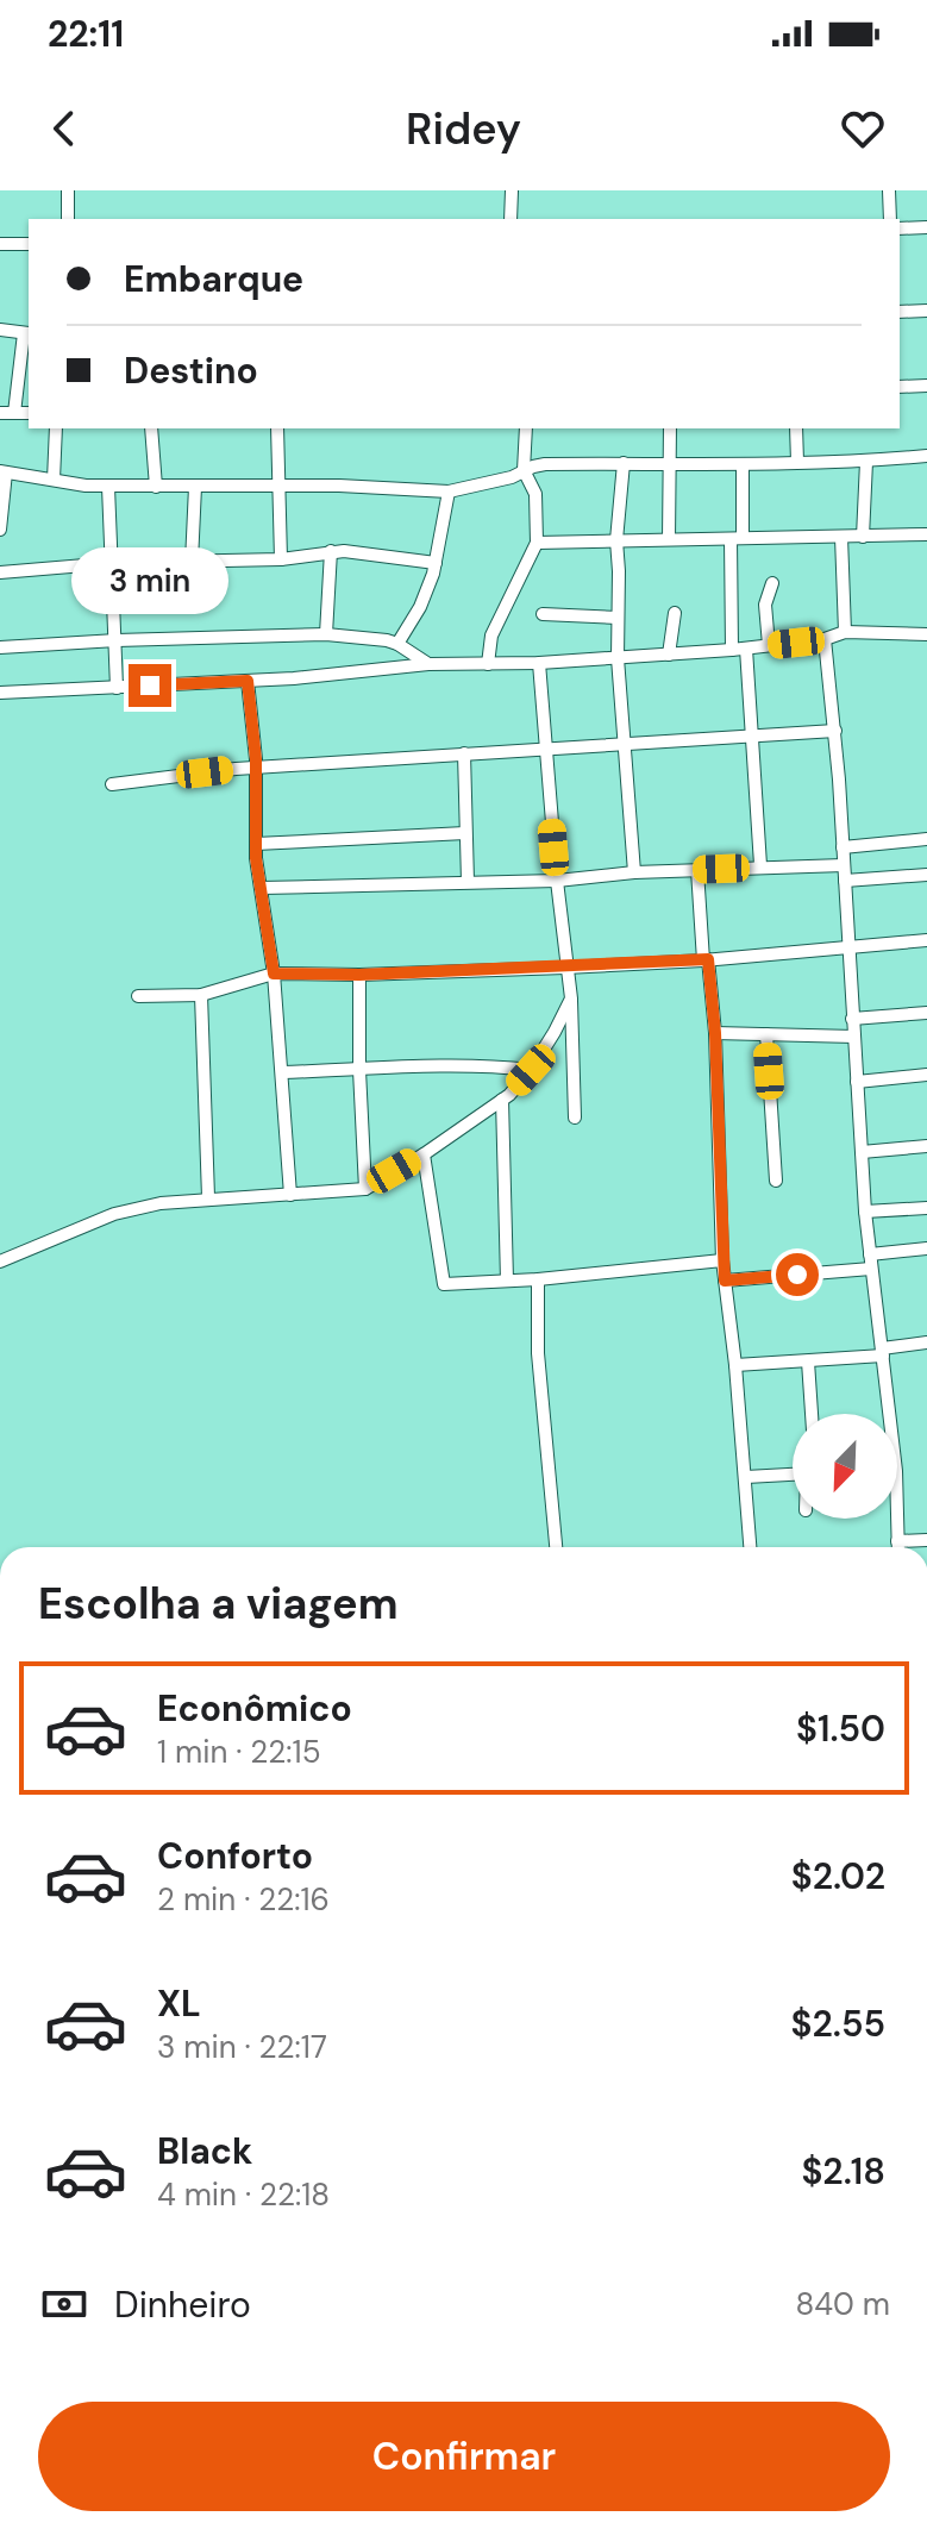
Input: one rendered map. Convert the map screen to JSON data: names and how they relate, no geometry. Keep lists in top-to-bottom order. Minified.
{"north":"bottom left","page":{"status":"22:11","header":"Ridey","banner":["Embarque","Destino"],"bubble":"3 min","heading":"Escolha a viagem","list":[{"name":"Econômico","note":"1 min · 22:15","value":"$1.50"},{"name":"Conforto","note":"2 min · 22:16","value":"$2.02"},{"name":"XL","note":"3 min · 22:17","value":"$2.55"},{"name":"Black","note":"4 min · 22:18","value":"$2.18"}],"pay":["Dinheiro","840 m"],"buttons":"Confirmar"}}
